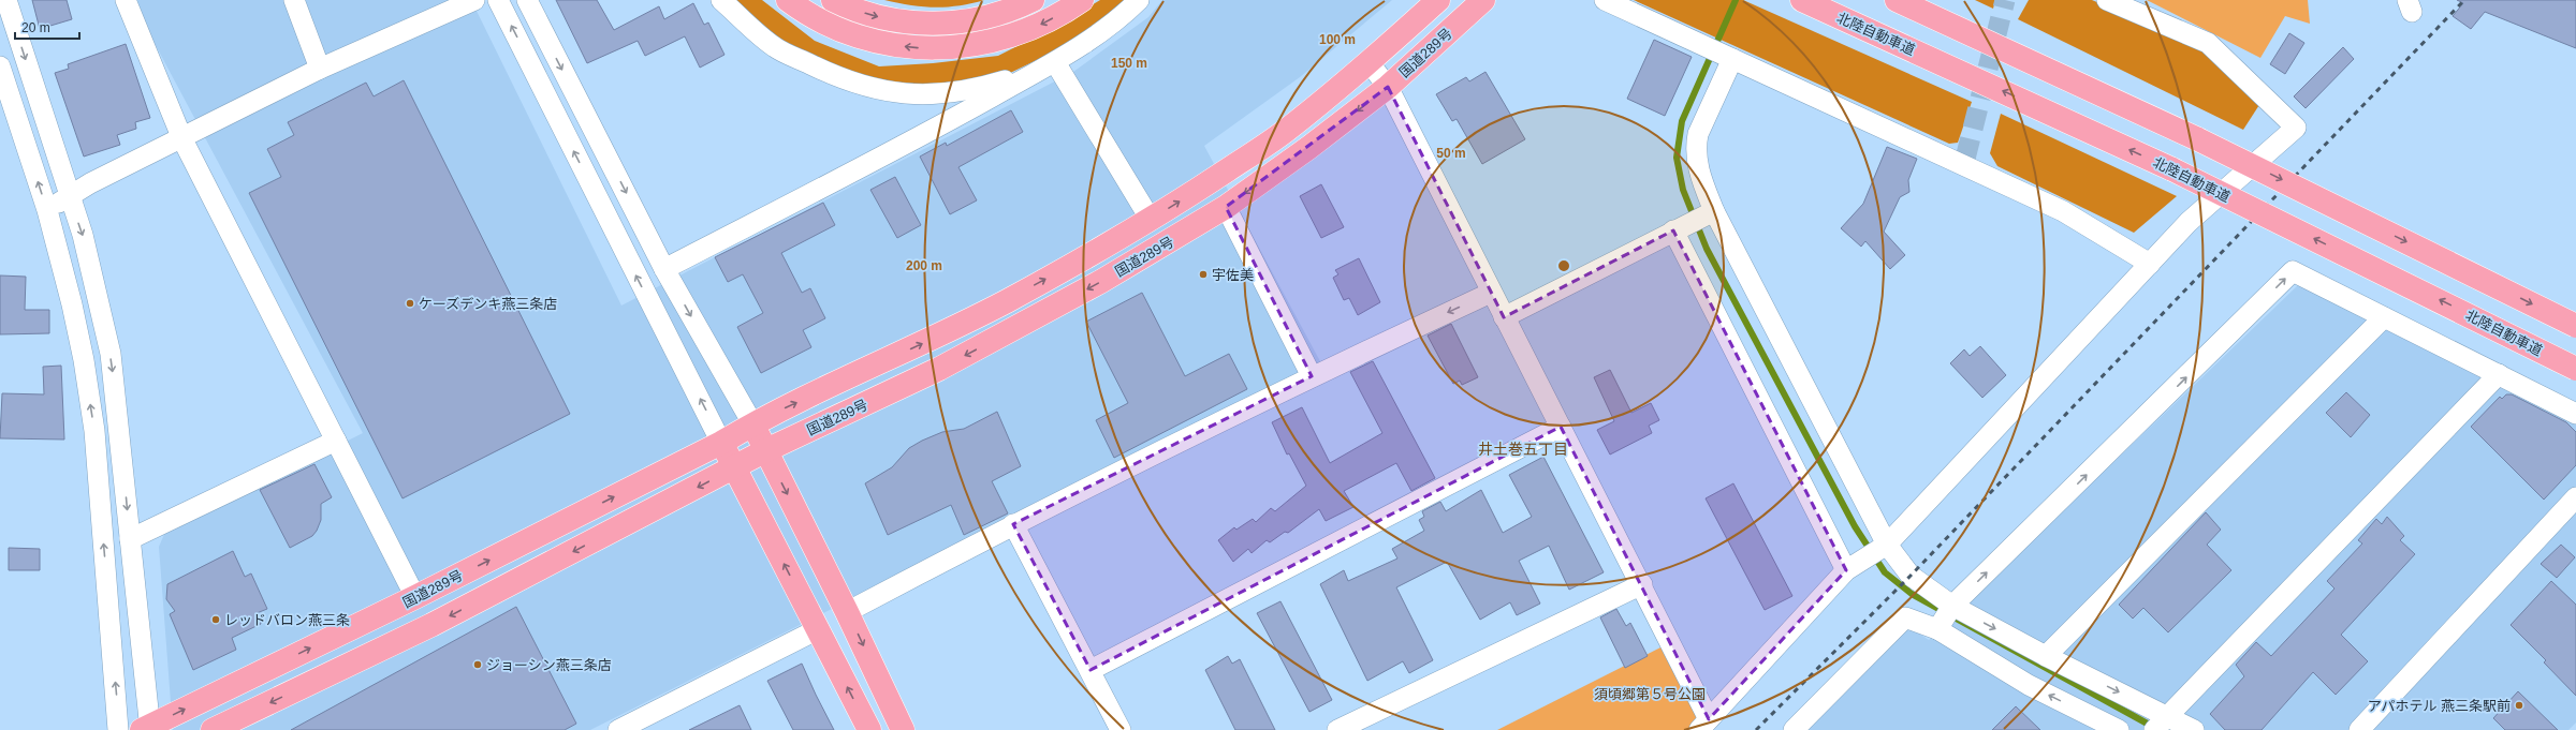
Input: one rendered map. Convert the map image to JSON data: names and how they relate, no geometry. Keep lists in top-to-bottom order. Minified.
{"streets":{"highway":["北陸自動車道","国道289号"]},"districts":["井土巻五丁目"],"parks":["須頃郷第５号公園"],"places":["宇佐美","ケーズデンキ燕三条店","レッドバロン燕三条","ジョーシン燕三条店","アパホテル 燕三条駅前"],"scale_bar":"20 m","rings":["100 m","150 m","50 m","200 m"]}
